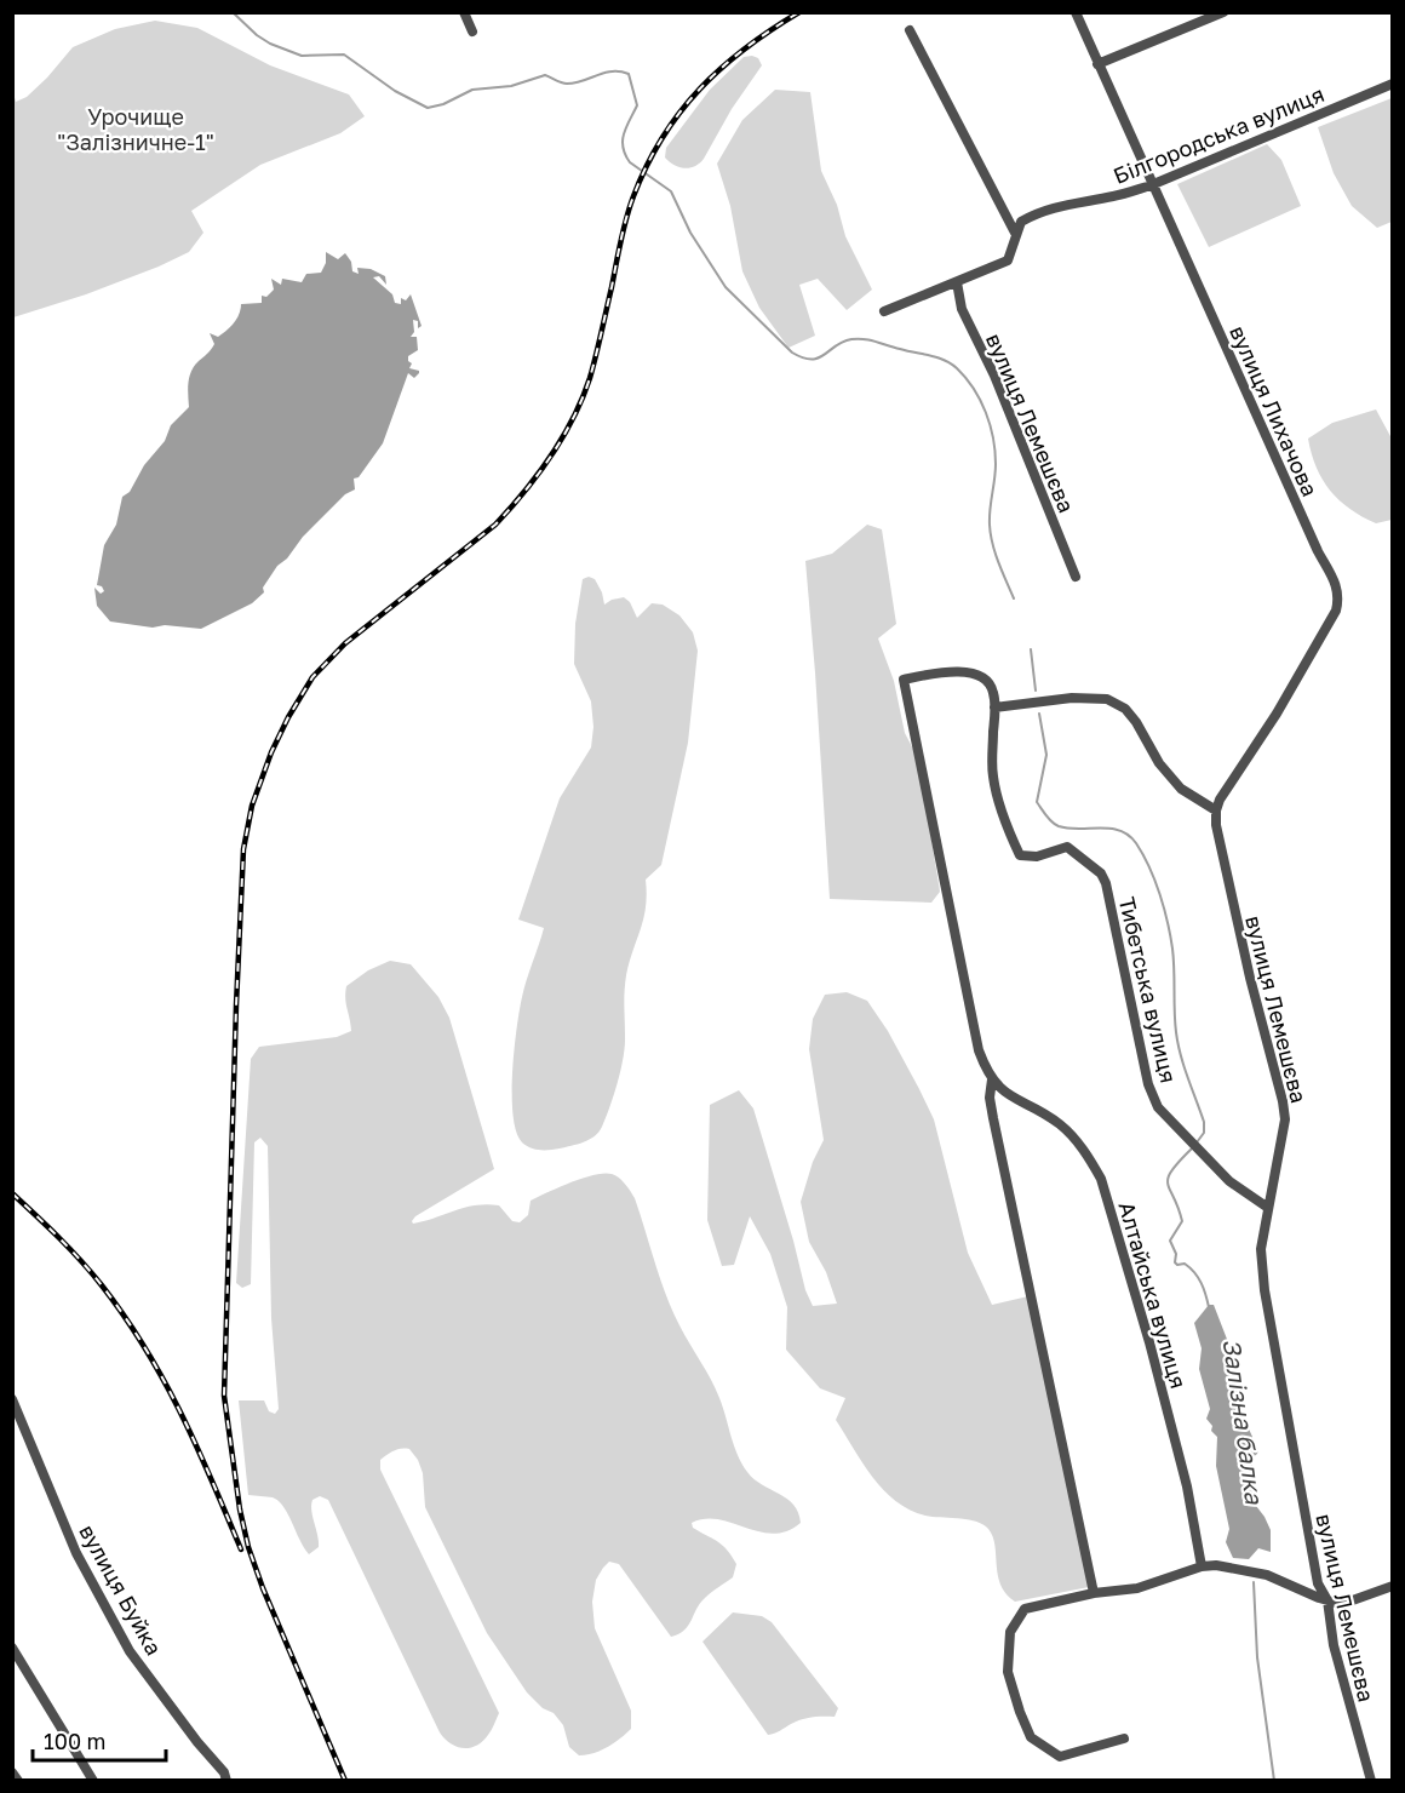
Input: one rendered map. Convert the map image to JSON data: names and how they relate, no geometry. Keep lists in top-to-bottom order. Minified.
{"streets":{"street":["Білгородська вулиця","вулиця Лихачова","вулиця Лемешєва","Тибетська вулиця","Алтайська вулиця","вулиця Буйка"]},"crossings":[["Білгородська вулиця","вулиця Лихачова"],["вулиця Лихачова","вулиця Лемешєва"],["вулиця Лемешєва","Тибетська вулиця"],["Тибетська вулиця","Алтайська вулиця"]],"water":["Залізна балка"],"parks":["Урочище \"Залізничне-1\""],"scale_bar":"100 m"}
